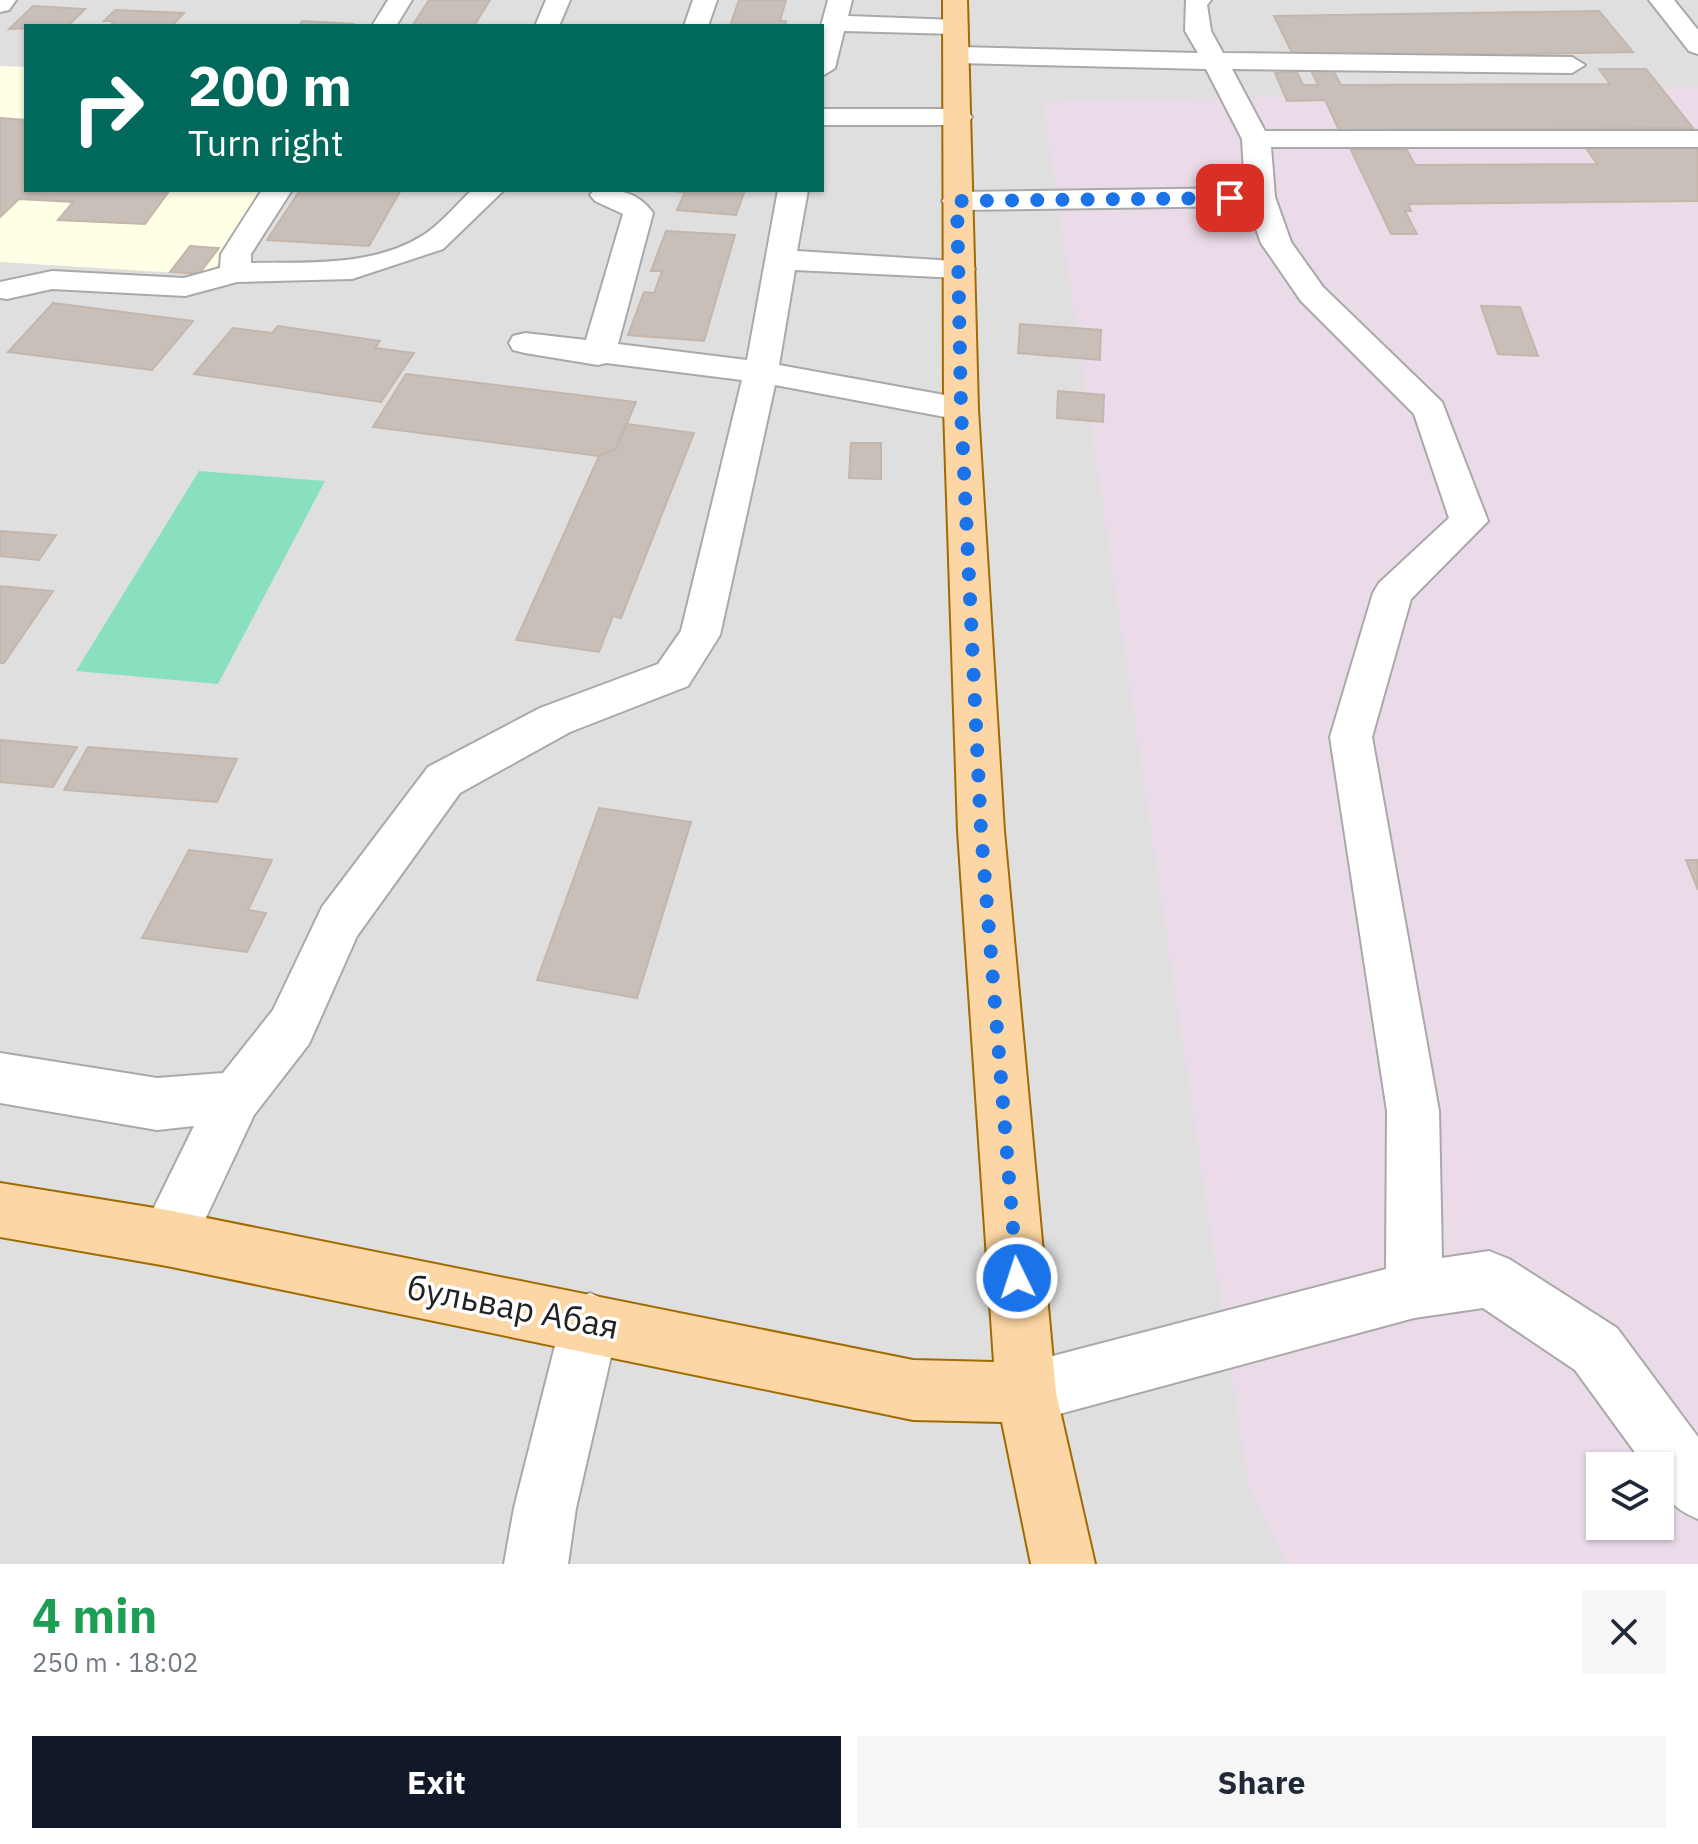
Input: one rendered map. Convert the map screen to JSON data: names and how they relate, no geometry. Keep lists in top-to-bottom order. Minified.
{"streets":{"main road":["бульвар Абая"]},"page":{"turn":["200 m","Turn right"],"heading":["4 min","250 m · 18:02"],"buttons":["Exit","Share"]}}
